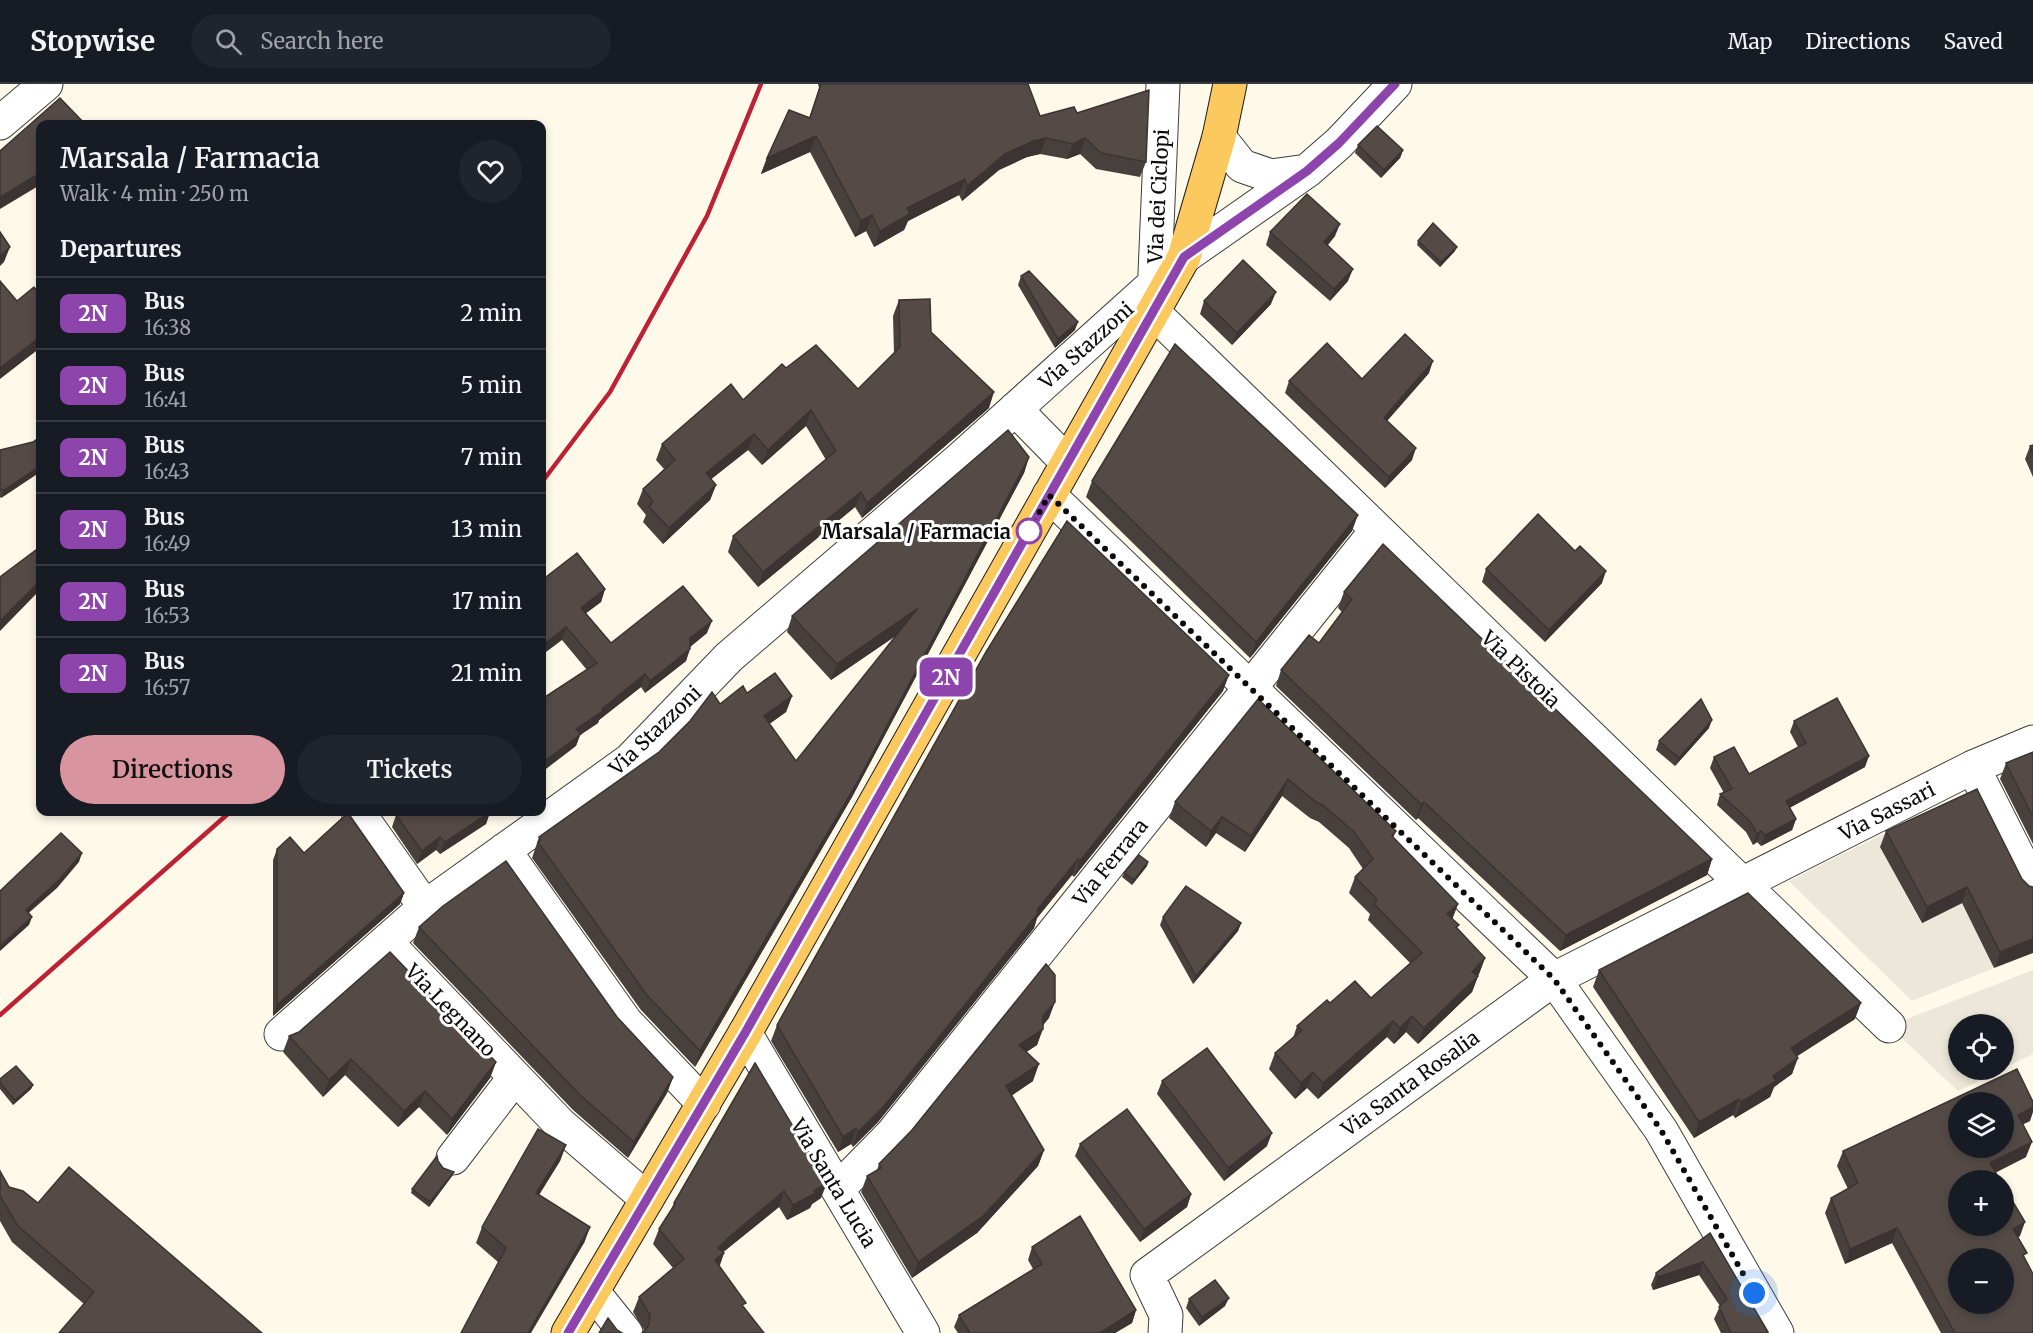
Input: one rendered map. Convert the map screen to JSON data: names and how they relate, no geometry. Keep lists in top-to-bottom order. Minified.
{"streets":{"street":["Via dei Ciclopi","Via Stazzoni","Via Pistoia","Via Sassari","Via Ferrara","Via Legnano","Via Santa Rosalia","Via Santa Lucia"]},"crossings":[["Via dei Ciclopi","Via Stazzoni"],["Via dei Ciclopi","Via Pistoia"],["Via Stazzoni","Via Pistoia"],["Via Stazzoni","Via Legnano"],["Via Pistoia","Via Sassari"],["Via Pistoia","Via Ferrara"],["Via Pistoia","Via Santa Rosalia"],["Via Sassari","Via Santa Rosalia"],["Via Ferrara","Via Santa Lucia"]],"places":["Marsala / Farmacia"],"lines":["bus line 2N"],"page":{"header":"Stopwise","search":"Search here","nav":["Map","Directions","Saved"],"on_map":"2N","heading":[["Marsala / Farmacia","Walk · 4 min · 250 m"],"Departures"],"list":[{"mark":"2N","name":"Bus","note":"16:38","value":"2 min"},{"mark":"2N","name":"Bus","note":"16:41","value":"5 min"},{"mark":"2N","name":"Bus","note":"16:43","value":"7 min"},{"mark":"2N","name":"Bus","note":"16:49","value":"13 min"},{"mark":"2N","name":"Bus","note":"16:53","value":"17 min"},{"mark":"2N","name":"Bus","note":"16:57","value":"21 min"}],"buttons":["Directions","Tickets"],"map_buttons":["+","−"]}}
